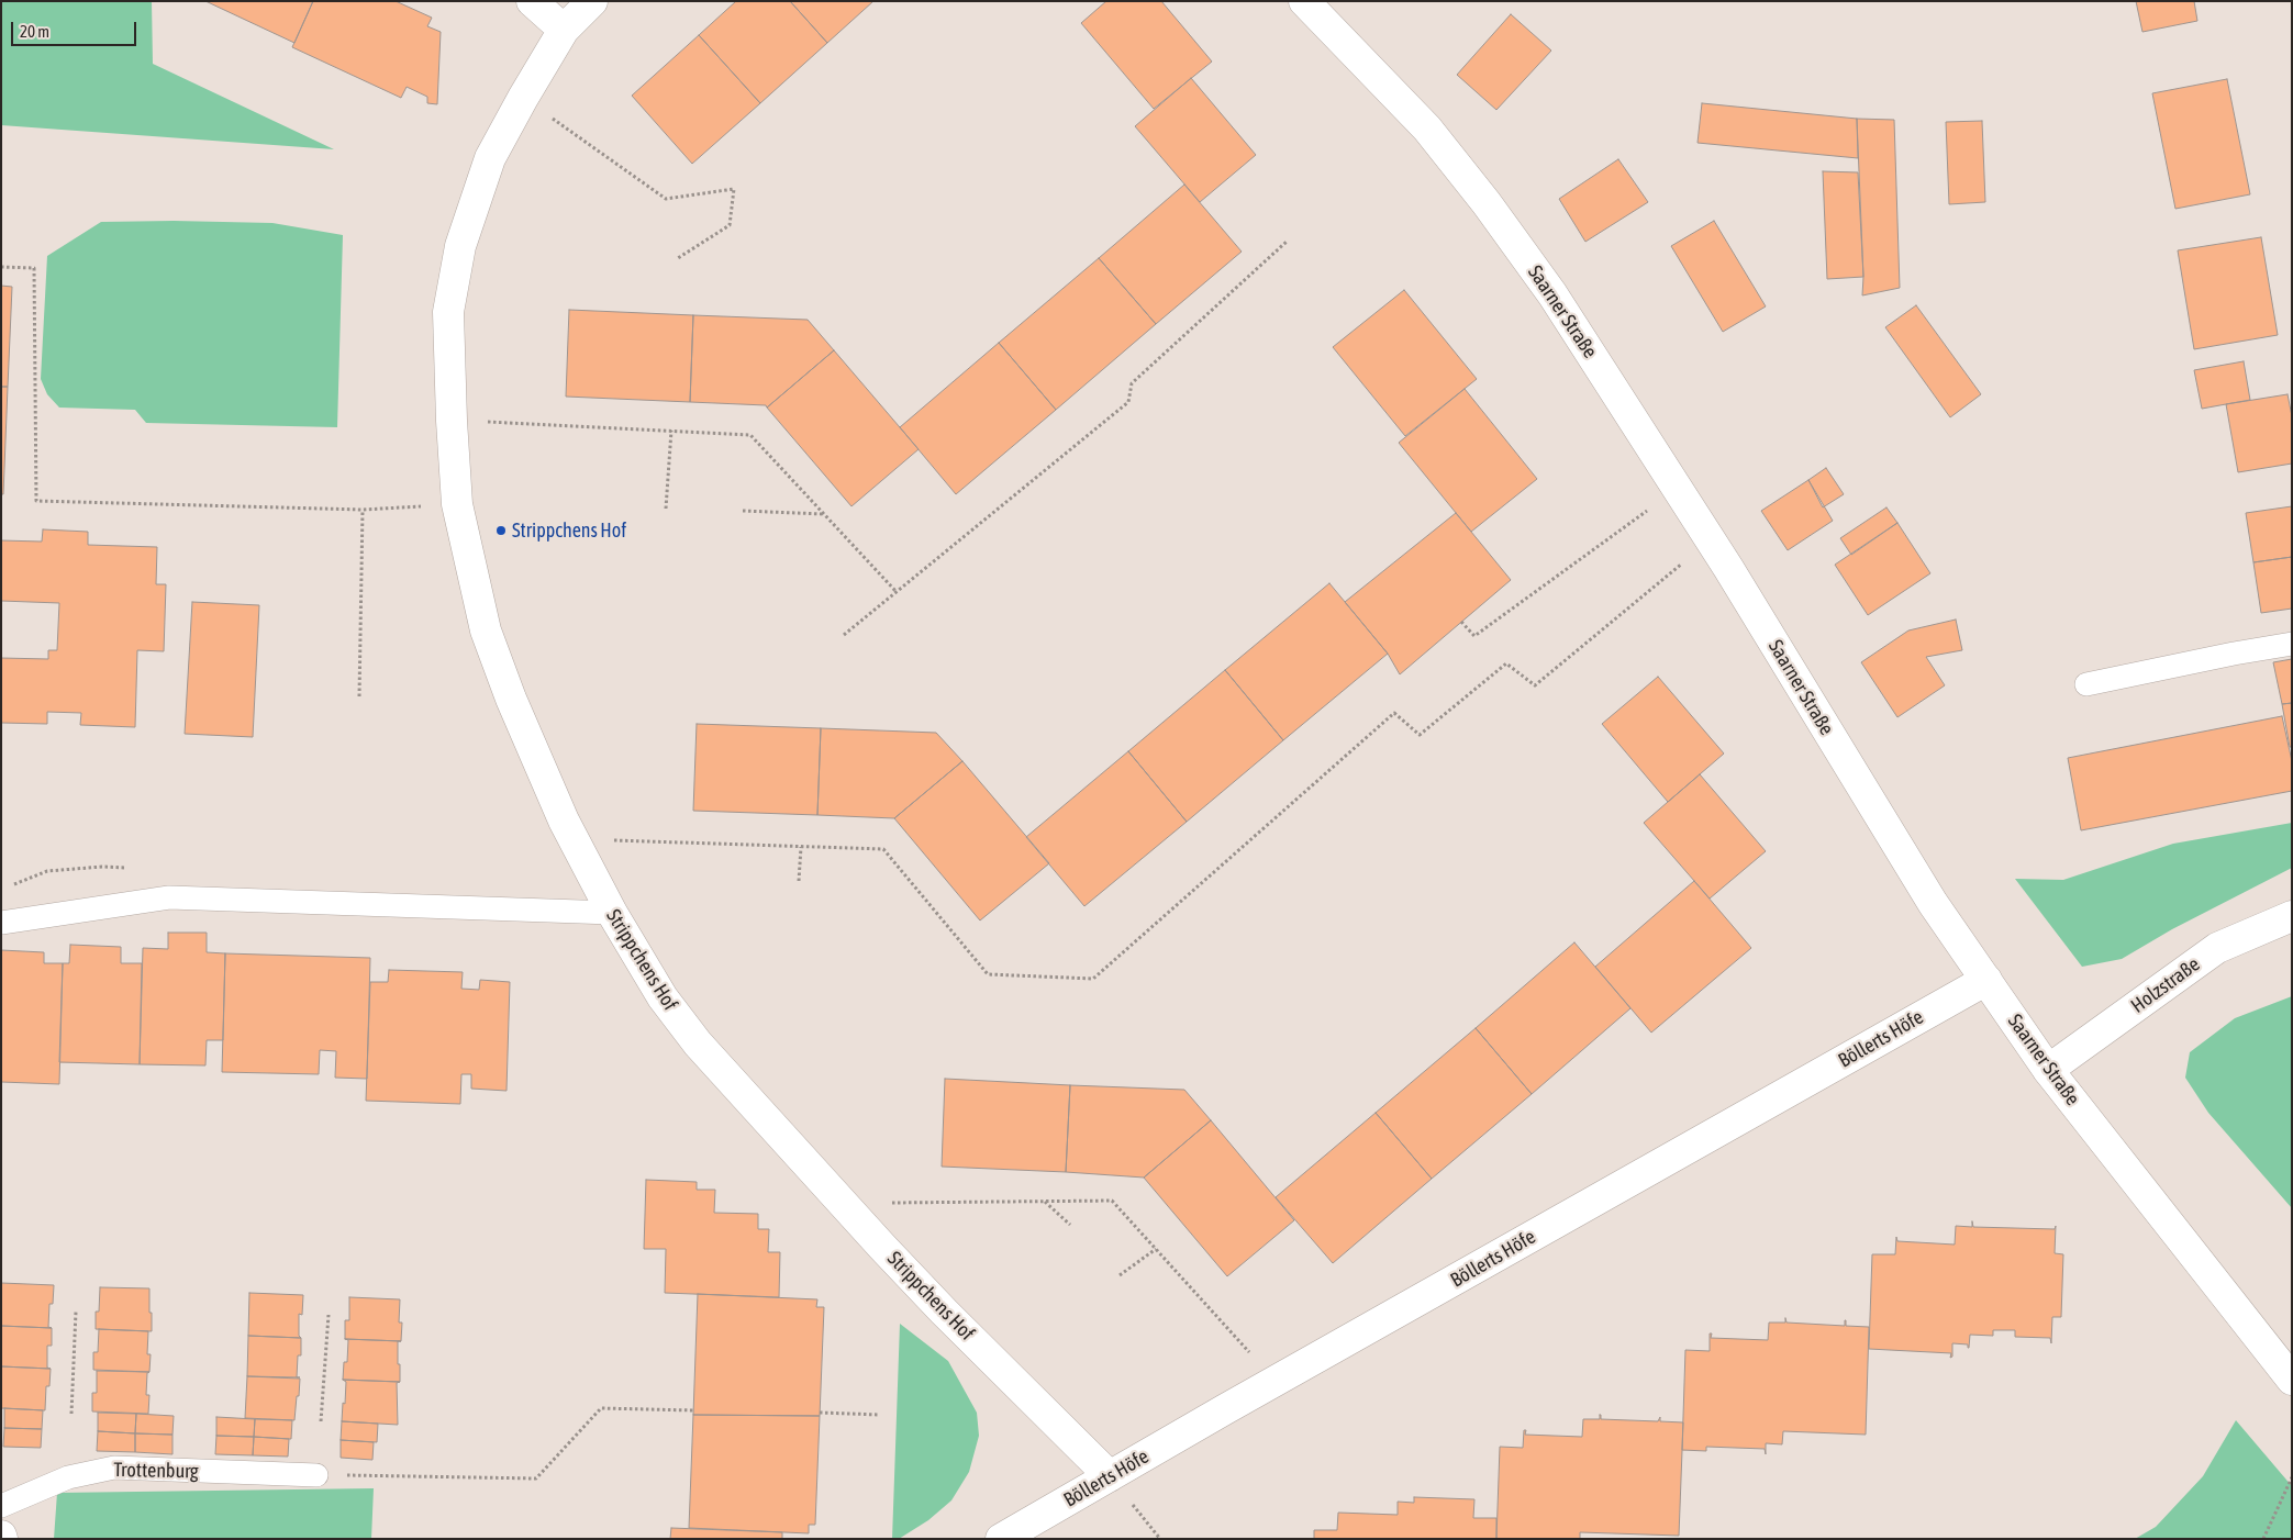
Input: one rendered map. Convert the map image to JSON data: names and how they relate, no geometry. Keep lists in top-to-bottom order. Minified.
{"streets":{"street":["Saarner Straße","Strippchens Hof","Holzstraße","Böllerts Höfe"],"lane":["Trottenburg"]},"crossings":[["Saarner Straße","Holzstraße"],["Saarner Straße","Böllerts Höfe"],["Strippchens Hof","Böllerts Höfe"]],"places":["Strippchens Hof"],"scale_bar":"20 m"}
